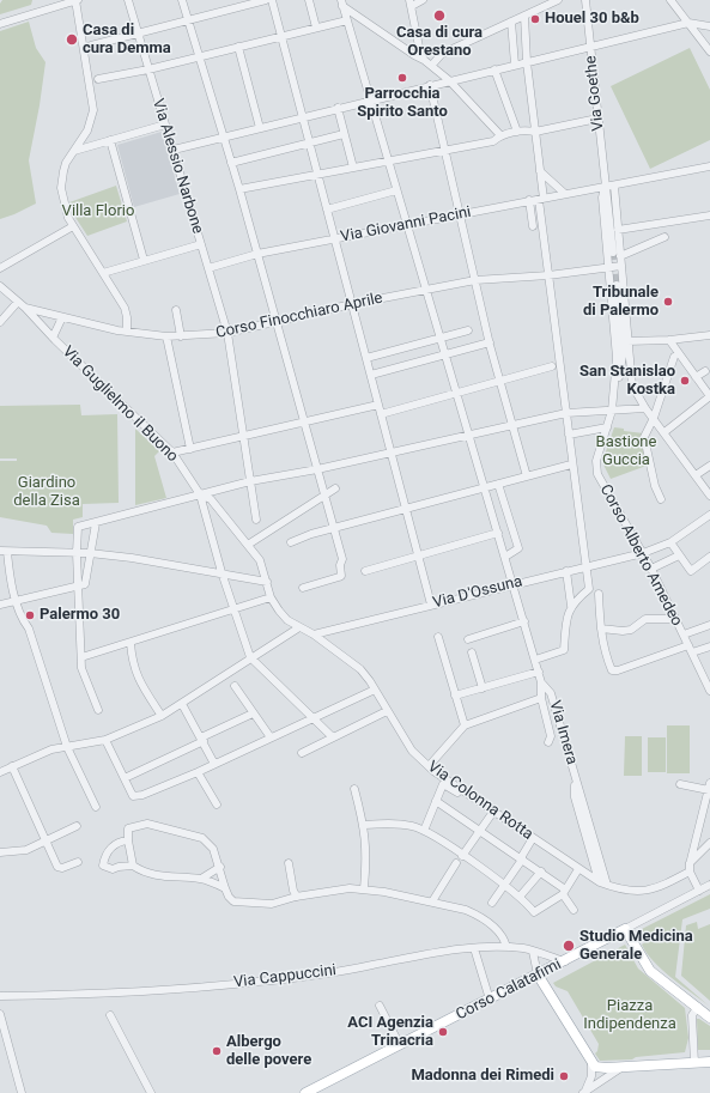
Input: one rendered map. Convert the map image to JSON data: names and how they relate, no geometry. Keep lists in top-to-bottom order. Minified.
{"streets":{"main road":["Corso Calatafimi"],"street":["Via Goethe","Via Alessio Narbone","Via Giovanni Pacini","Corso Finocchiaro Aprile","Via Guglielmo il Buono","Corso Alberto Amedeo","Via D'Ossuna","Via Imera","Via Colonna Rotta","Via Cappuccini"]},"crossings":[["Via Goethe","Via Giovanni Pacini"],["Via Goethe","Corso Alberto Amedeo"],["Via Alessio Narbone","Via Giovanni Pacini"],["Via Alessio Narbone","Corso Finocchiaro Aprile"],["Via Giovanni Pacini","Corso Alberto Amedeo"],["Via Giovanni Pacini","Via Imera"],["Corso Finocchiaro Aprile","Via Guglielmo il Buono"],["Corso Finocchiaro Aprile","Corso Alberto Amedeo"],["Corso Finocchiaro Aprile","Via Imera"],["Via Guglielmo il Buono","Via Colonna Rotta"],["Corso Alberto Amedeo","Via D'Ossuna"],["Via D'Ossuna","Via Imera"],["Via D'Ossuna","Via Colonna Rotta"],["Via Imera","Via Colonna Rotta"],["Via Cappuccini","Corso Calatafimi"]],"parks":["Villa Florio","Bastione Guccia","Giardino della Zisa","Piazza Indipendenza"],"places":["Casa di cura Orestano","Houel 30 b&b","Casa di cura Demma","Parrocchia Spirito Santo","Tribunale di Palermo","San Stanislao Kostka","Palermo 30","Studio Medicina Generale","ACI Agenzia Trinacria","Albergo delle povere","Madonna dei Rimedi"]}
